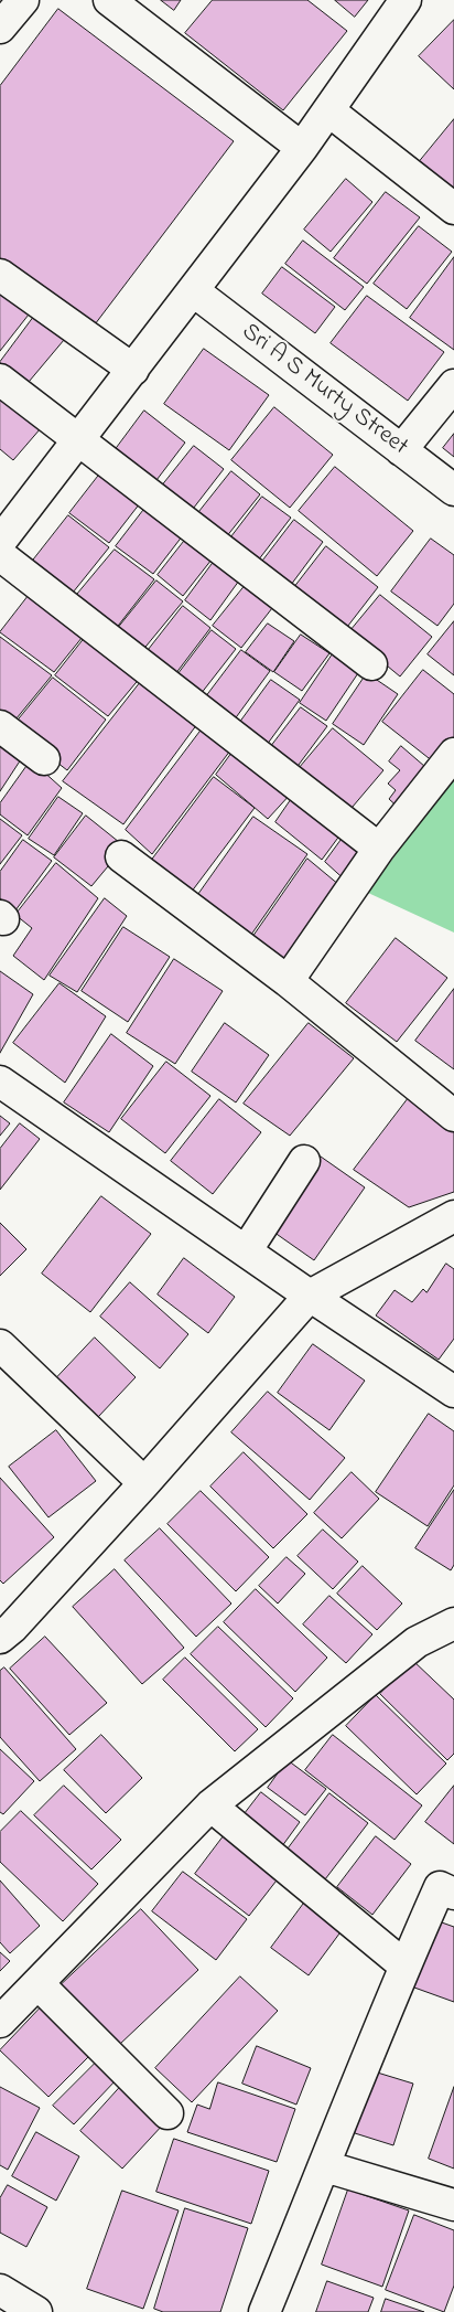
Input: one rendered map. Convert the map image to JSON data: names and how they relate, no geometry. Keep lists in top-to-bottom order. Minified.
{"streets":{"street":["Sri A S Murty Street"]}}
